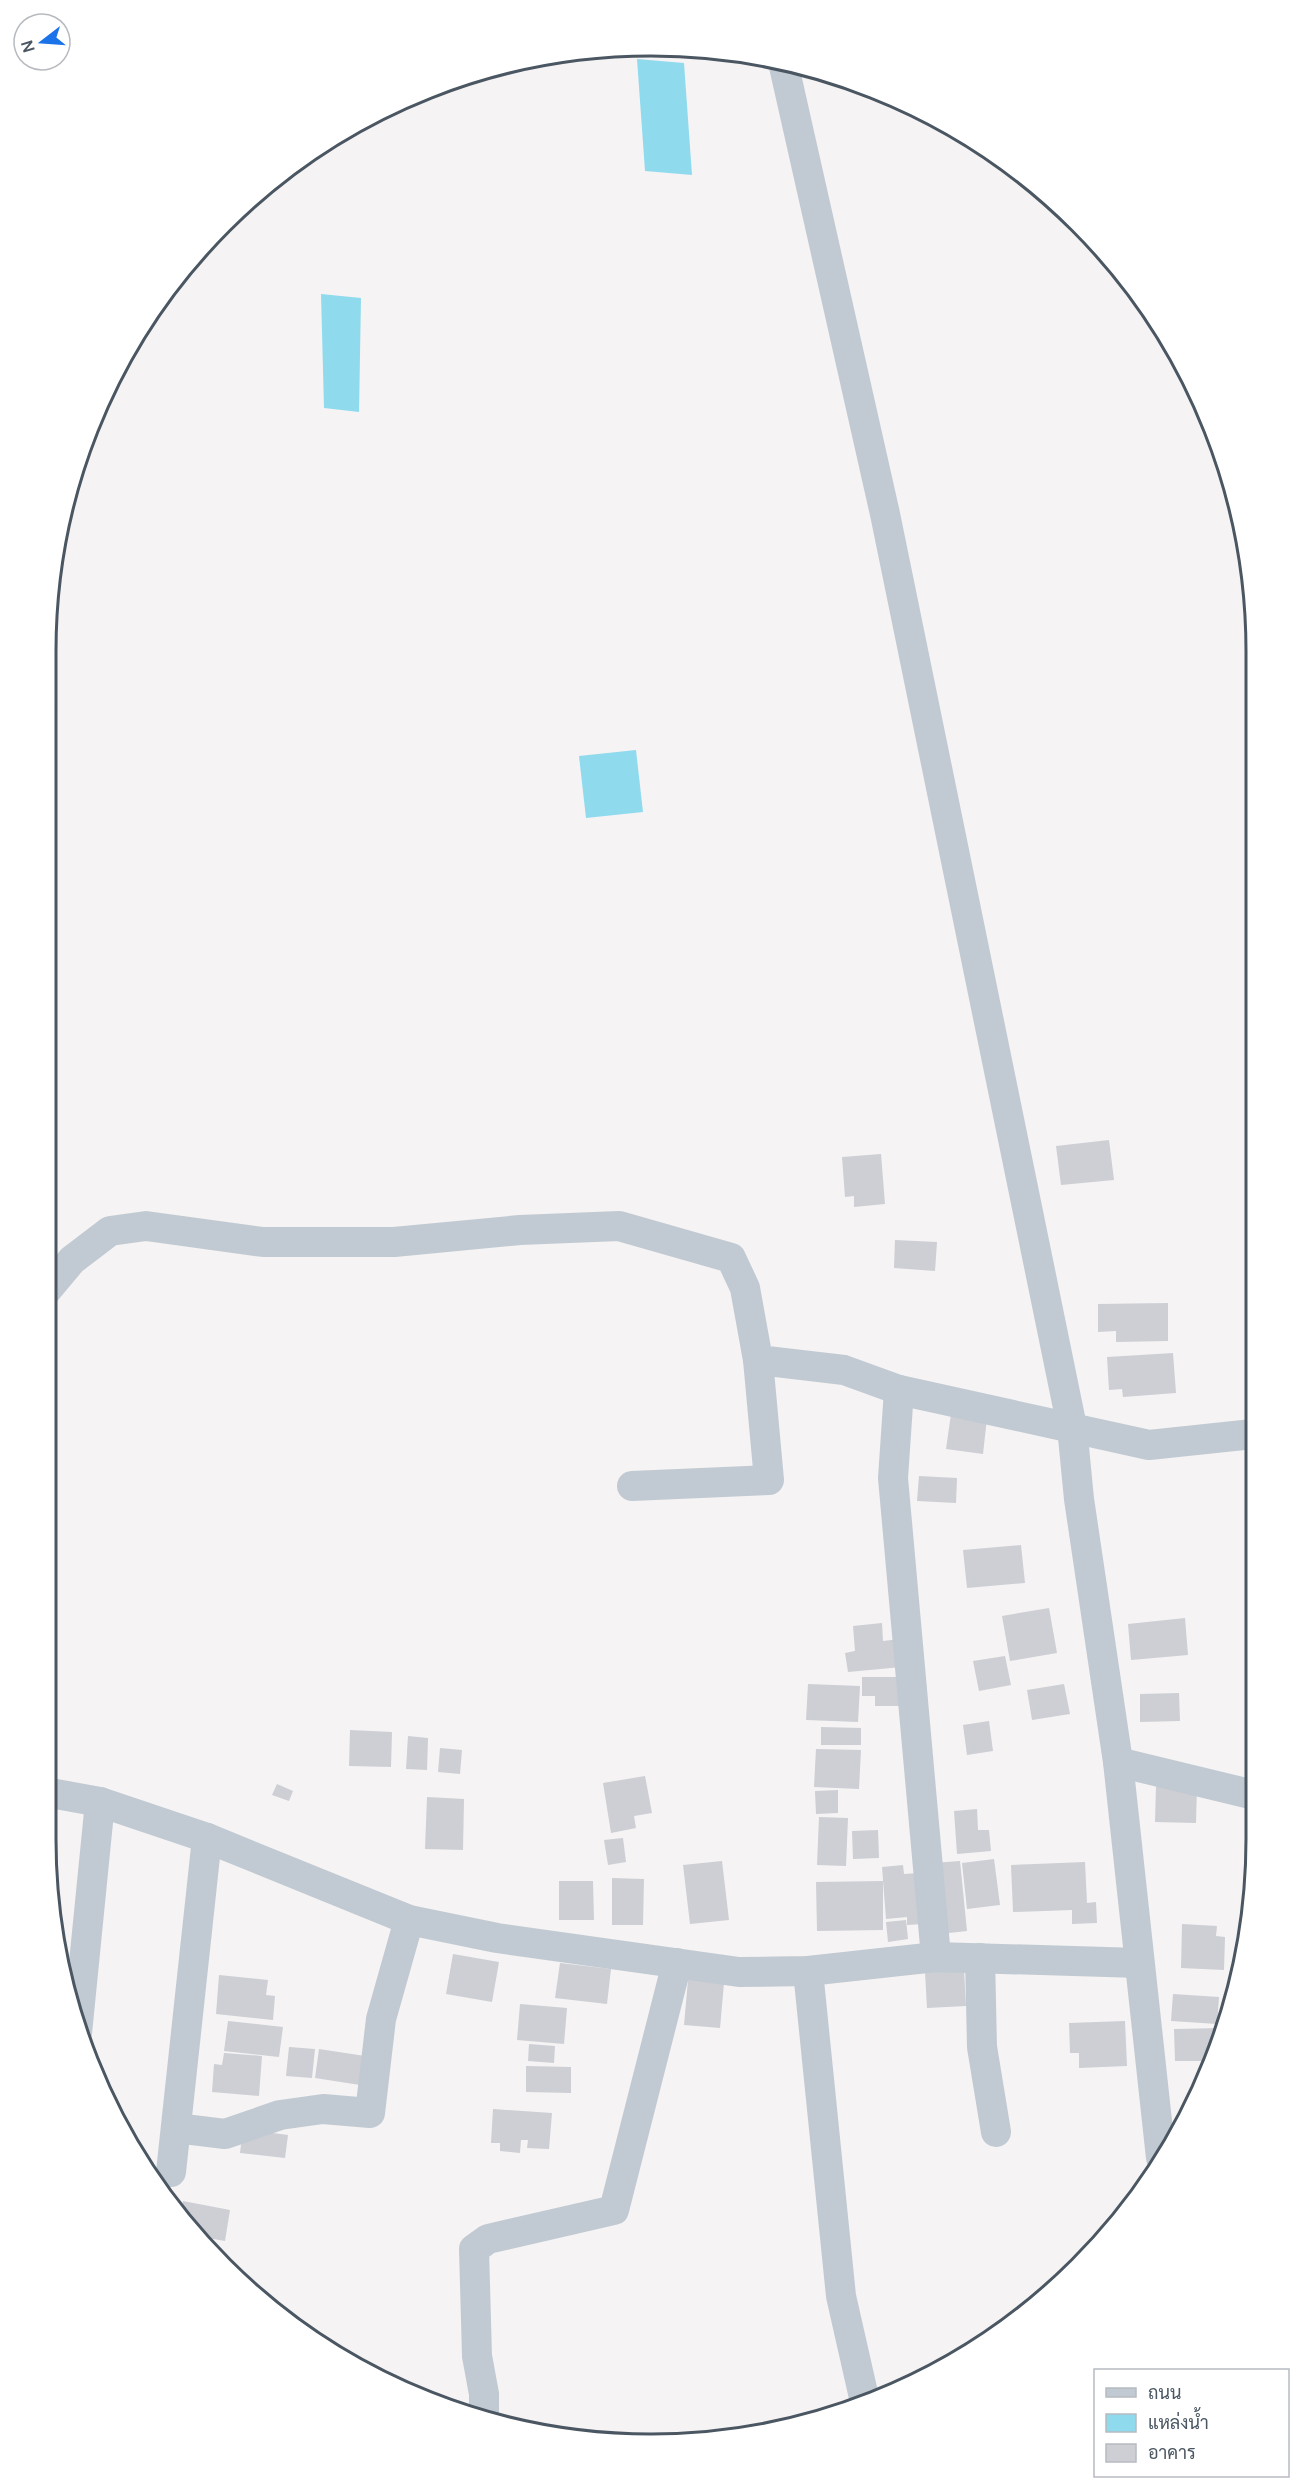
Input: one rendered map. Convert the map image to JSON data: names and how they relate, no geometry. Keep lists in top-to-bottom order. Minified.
{"legend":["ถนน","แหล่งน้ำ","อาคาร"],"north":"left"}
